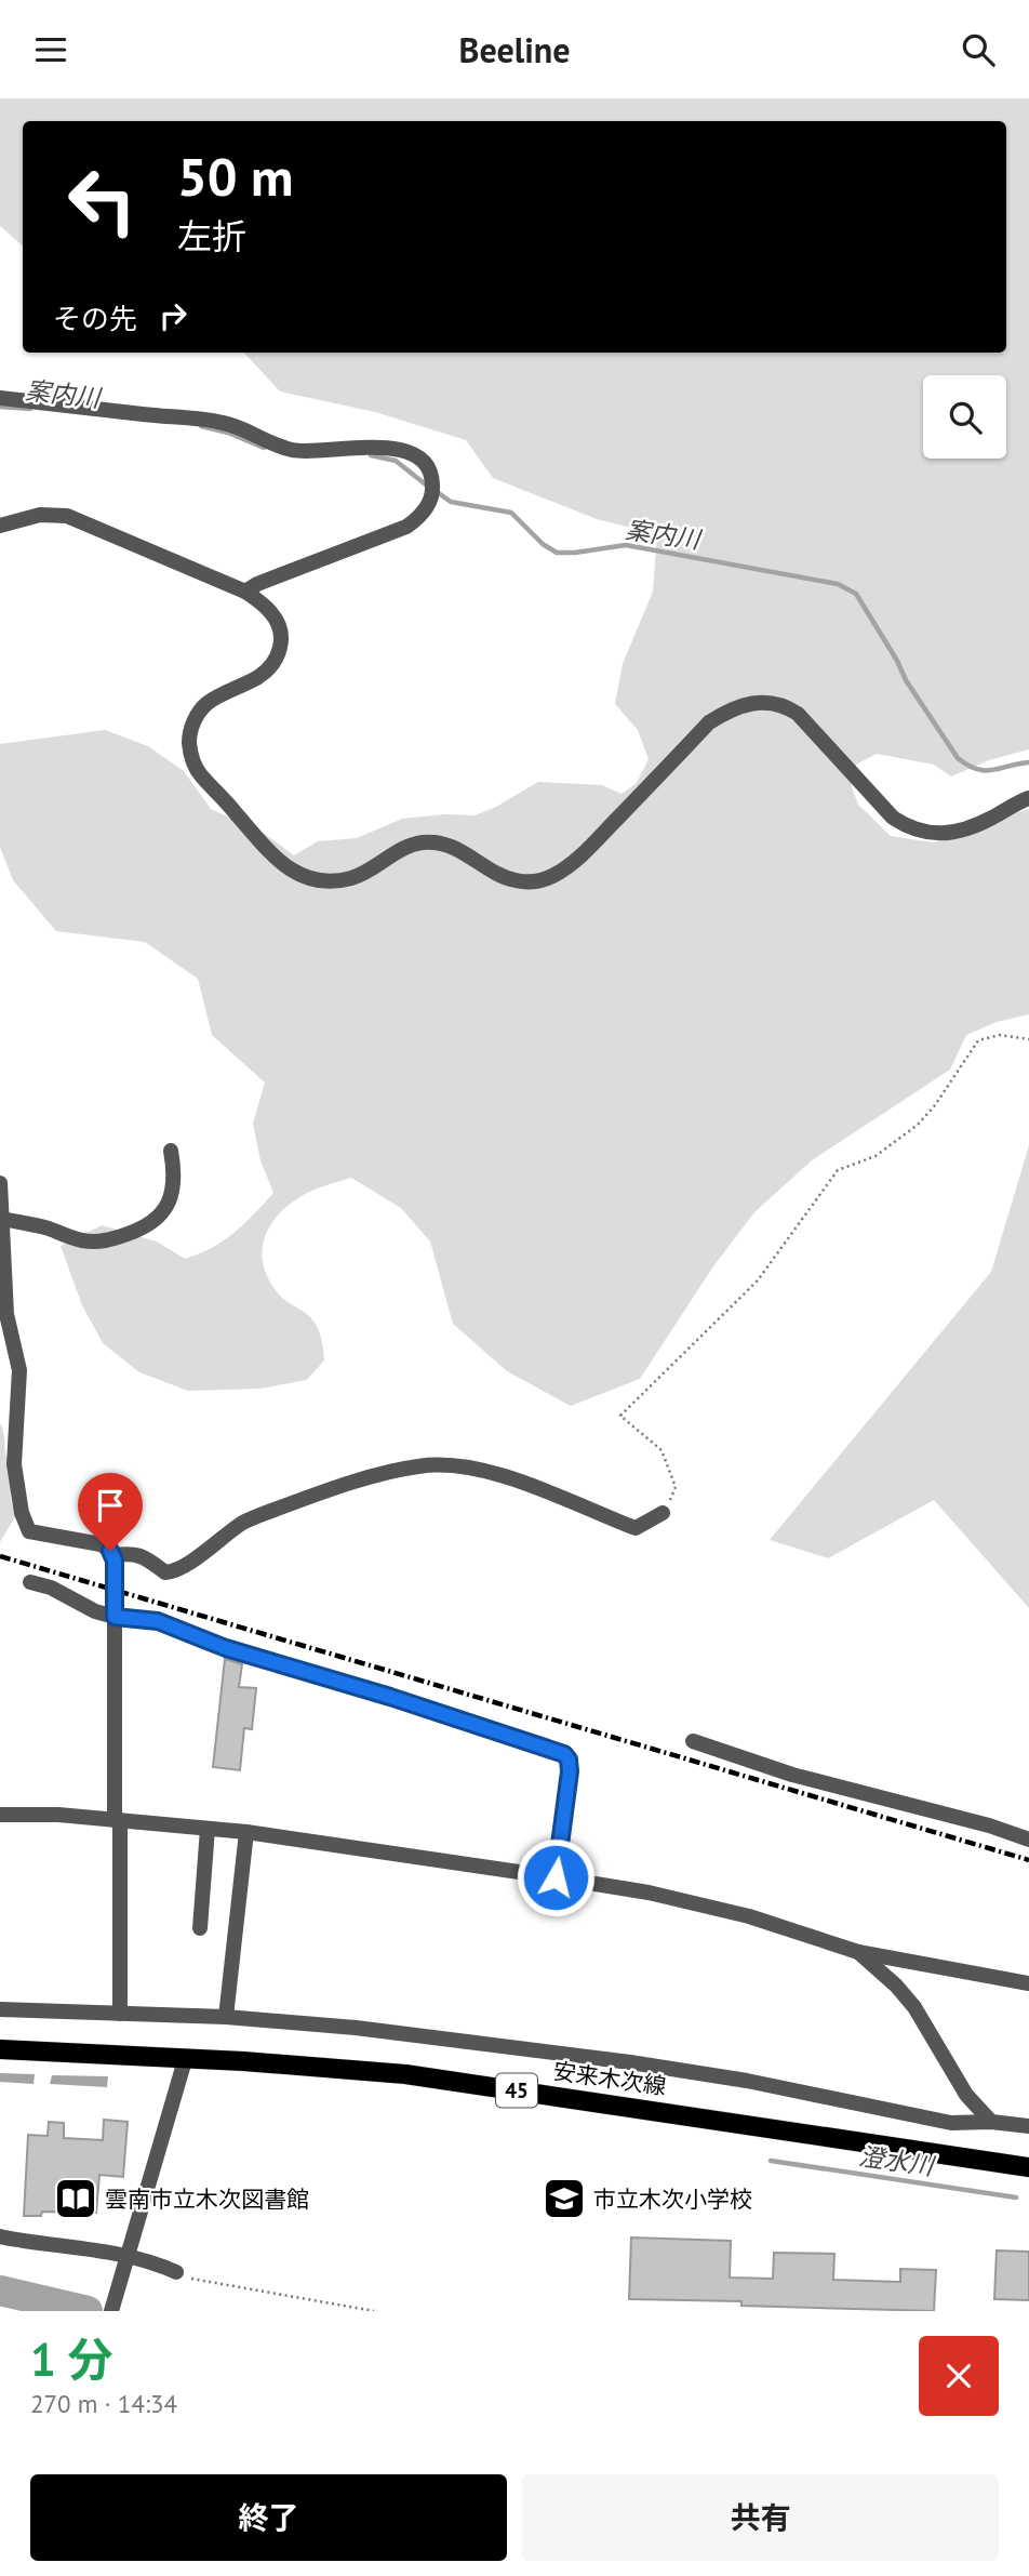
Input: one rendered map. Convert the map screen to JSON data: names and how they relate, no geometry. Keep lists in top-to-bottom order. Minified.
{"streets":{"main road":["安来木次線","45"]},"water":["案内川","澄水川"],"places":{"library":["雲南市立木次図書館"],"school or university":["市立木次小学校"]},"page":{"header":"Beeline","turn":["50 m","左折"],"then":"その先","heading":["1 分","270 m · 14:34"],"buttons":["終了","共有"]}}
